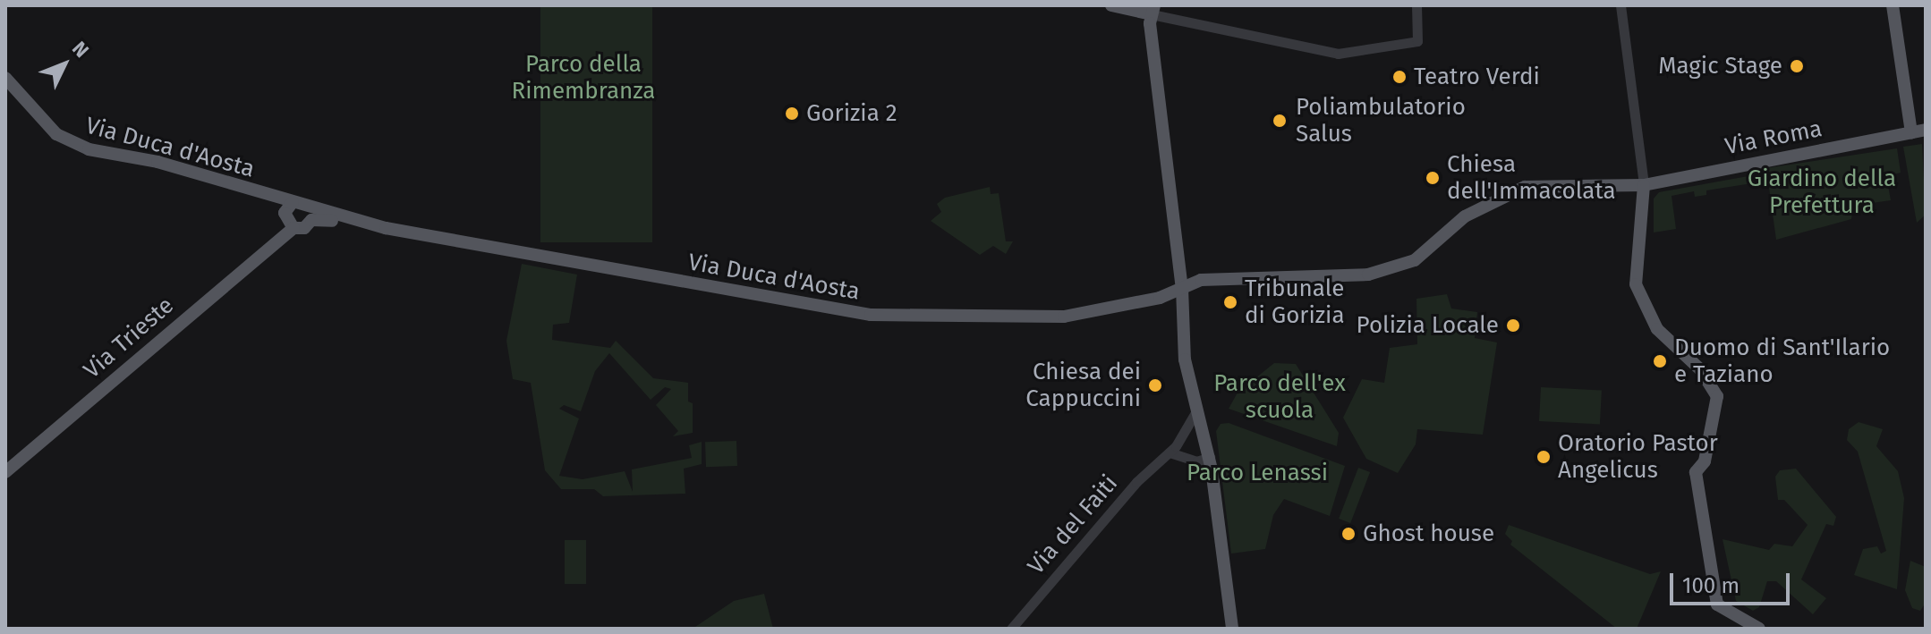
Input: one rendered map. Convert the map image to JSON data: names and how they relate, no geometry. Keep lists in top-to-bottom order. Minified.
{"streets":{"main road":["Via Roma","Via Duca d'Aosta","Via Trieste"],"street":["Via del Faiti"]},"crossings":[["Via Roma","Via Duca d'Aosta"],["Via Duca d'Aosta","Via Trieste"]],"parks":["Parco della Rimembranza","Giardino della Prefettura","Parco dell'ex scuola","Parco Lenassi"],"places":["Magic Stage","Teatro Verdi","Gorizia 2","Poliambulatorio Salus","Chiesa dell'Immacolata","Tribunale di Gorizia","Polizia Locale","Duomo di Sant'Ilario e Taziano","Chiesa dei Cappuccini","Oratorio Pastor Angelicus","Ghost house"],"scale_bar":"100 m","north":"top right"}
